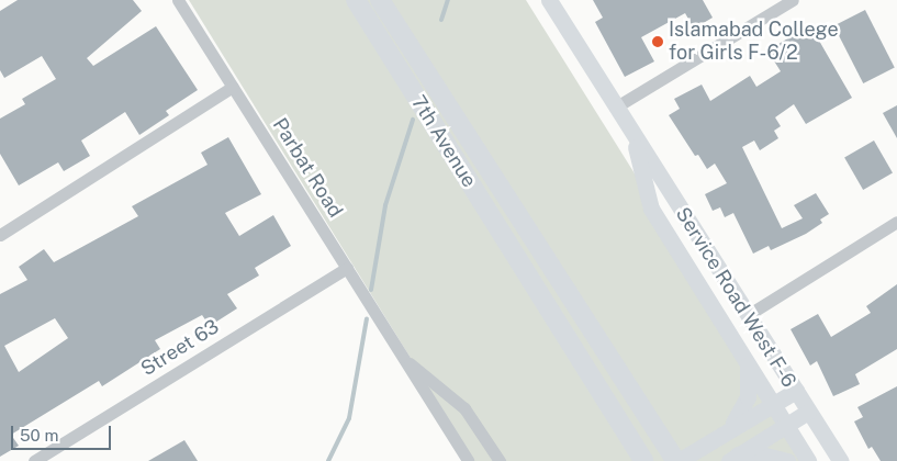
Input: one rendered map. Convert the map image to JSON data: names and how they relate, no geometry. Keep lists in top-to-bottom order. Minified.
{"streets":{"main road":["7th Avenue"],"street":["Parbat Road","Service Road West F-6","Street 63"]},"crossings":[["Parbat Road","Street 63"]],"places":["Islamabad College for Girls F-6/2"],"scale_bar":"50 m"}
